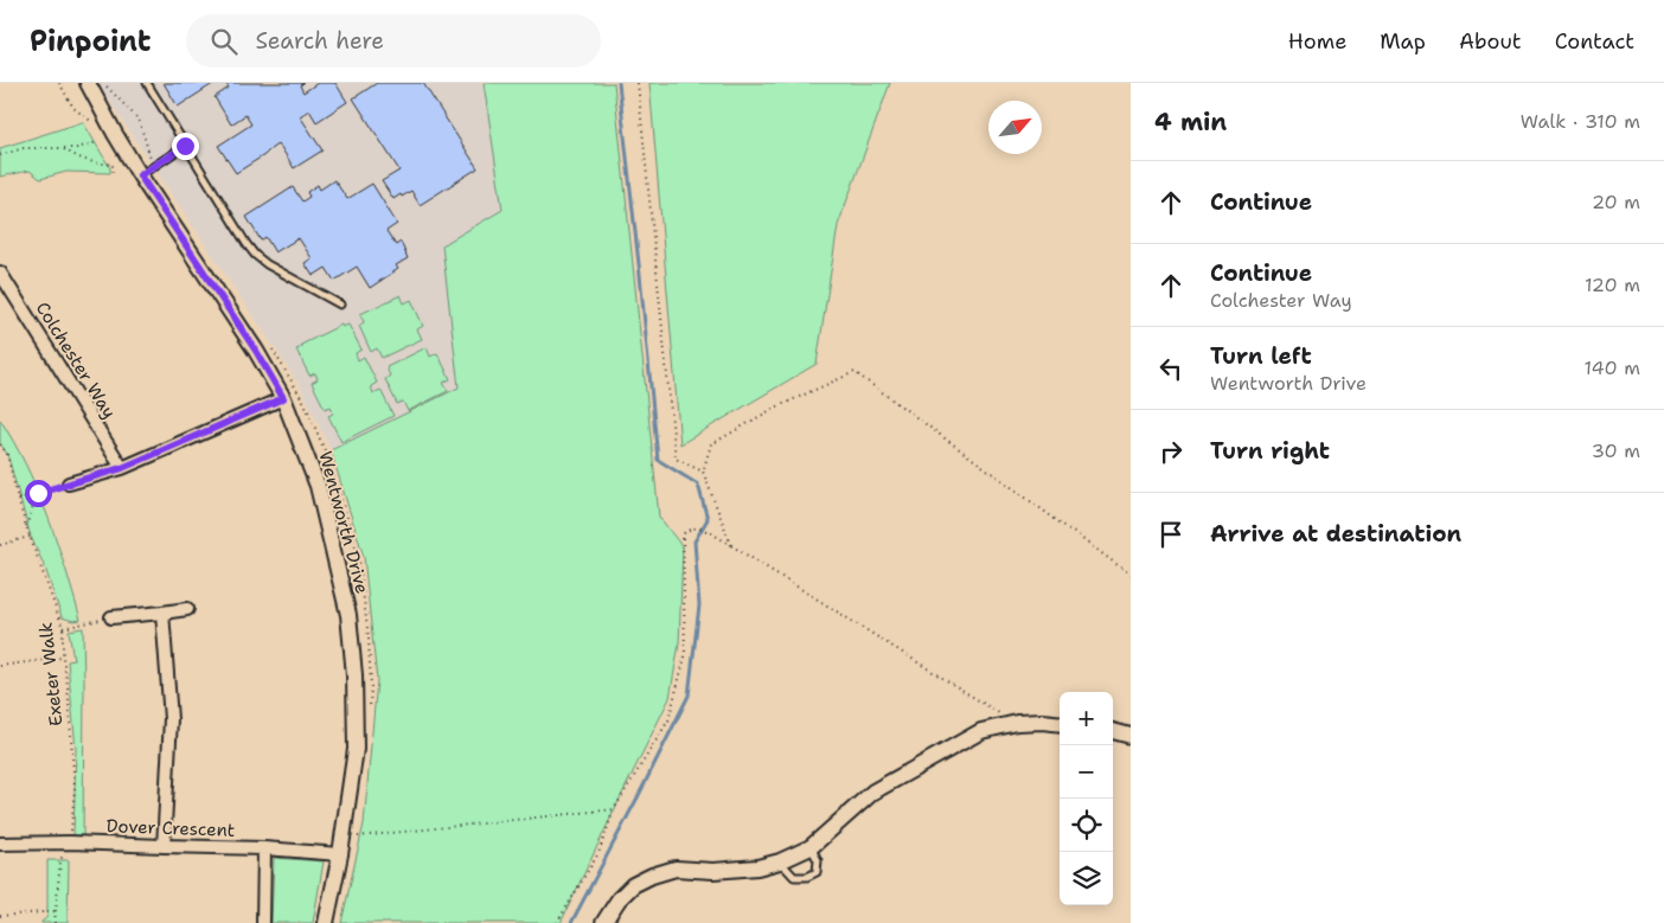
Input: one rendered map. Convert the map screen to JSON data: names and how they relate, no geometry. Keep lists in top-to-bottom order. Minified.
{"streets":{"street":["Colchester Way","Wentworth Drive","Dover Crescent"],"path":["Exeter Walk"]},"crossings":[["Wentworth Drive","Dover Crescent"],["Exeter Walk","Dover Crescent"]],"north":"top right","page":{"header":"Pinpoint","search":"Search here","nav":["Home","Map","About","Contact"],"heading":["4 min","Walk · 310 m"],"list":[["Continue","20 m"],["Continue","Colchester Way","120 m"],["Turn left","Wentworth Drive","140 m"],["Turn right","30 m"],"Arrive at destination"],"map_buttons":["+","−"]}}
